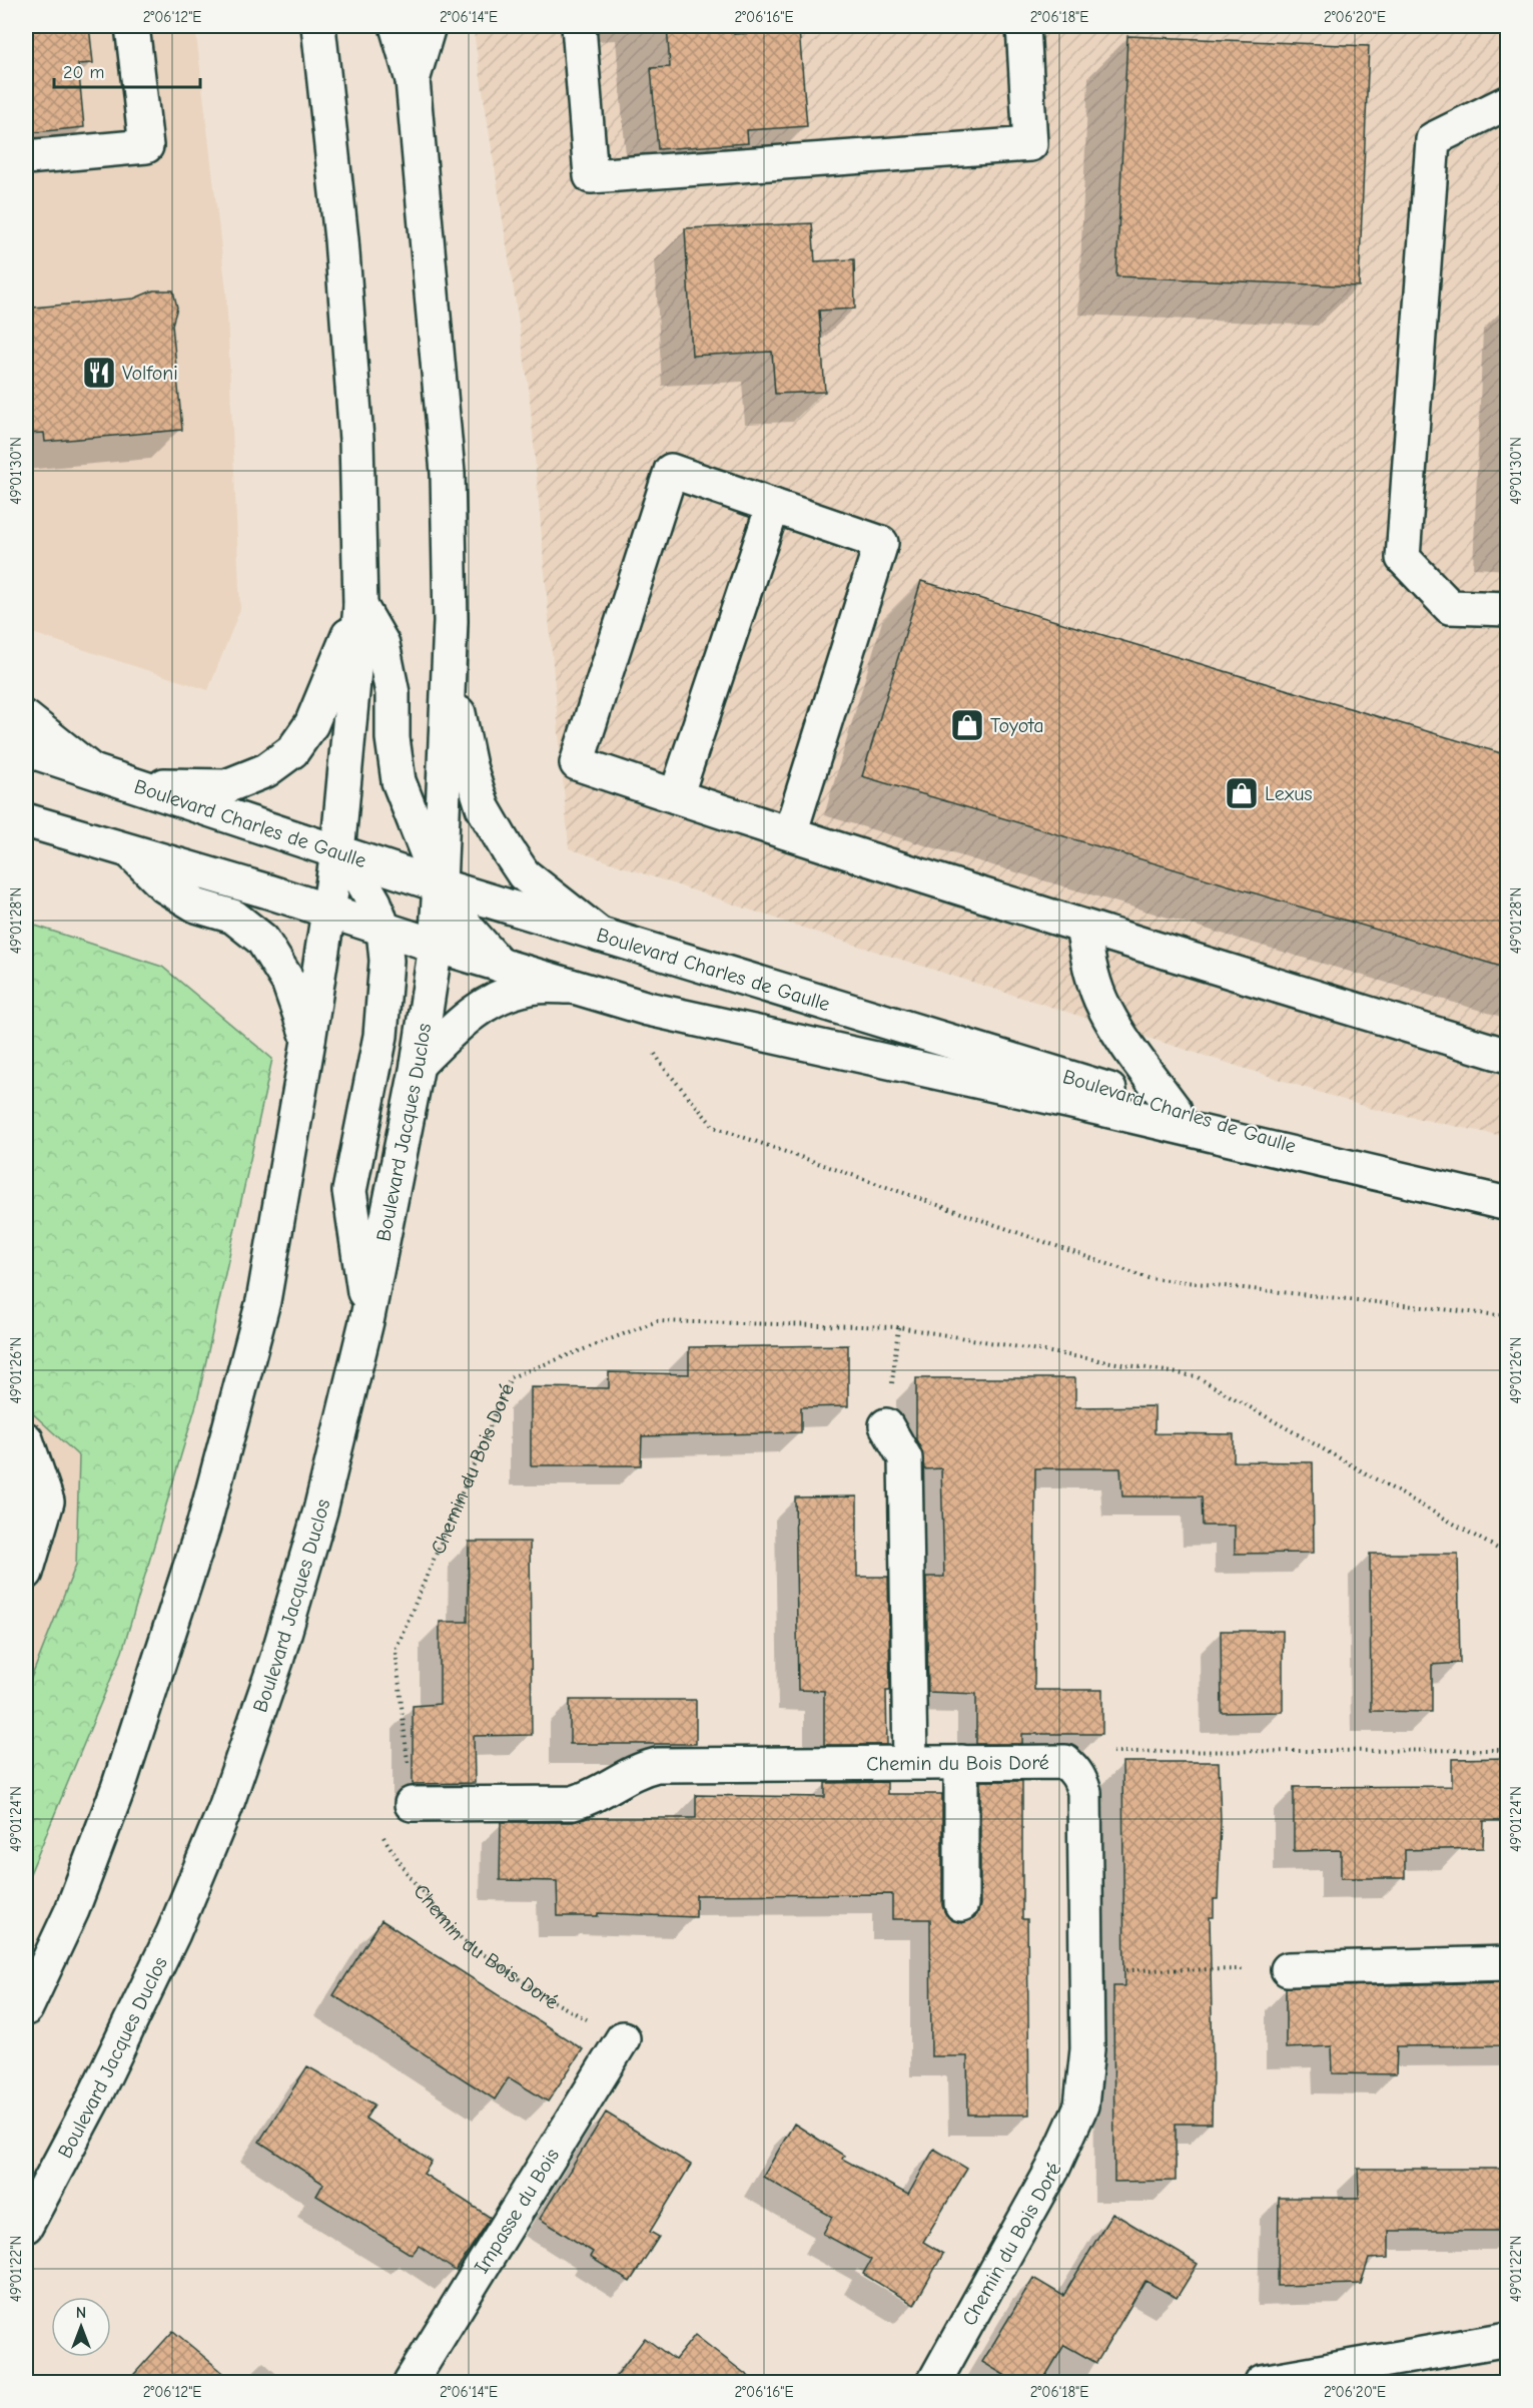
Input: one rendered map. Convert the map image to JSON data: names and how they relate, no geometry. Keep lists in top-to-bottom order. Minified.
{"streets":{"main road":["Boulevard Charles de Gaulle","Boulevard Jacques Duclos","Chemin du Bois Doré","Impasse du Bois"]},"crossings":[["Boulevard Charles de Gaulle","Boulevard Jacques Duclos"],["Chemin du Bois Doré","Impasse du Bois"]],"places":{"restaurant":["Volfoni"],"shop":["Toyota","Lexus"]},"scale_bar":"20 m","north":"top","coordinates":["2°06'12\"E","2°06'14\"E","2°06'16\"E","2°06'18\"E","2°06'20\"E","49°01'30\"N","49°01'28\"N","49°01'26\"N","49°01'24\"N","49°01'22\"N"]}
